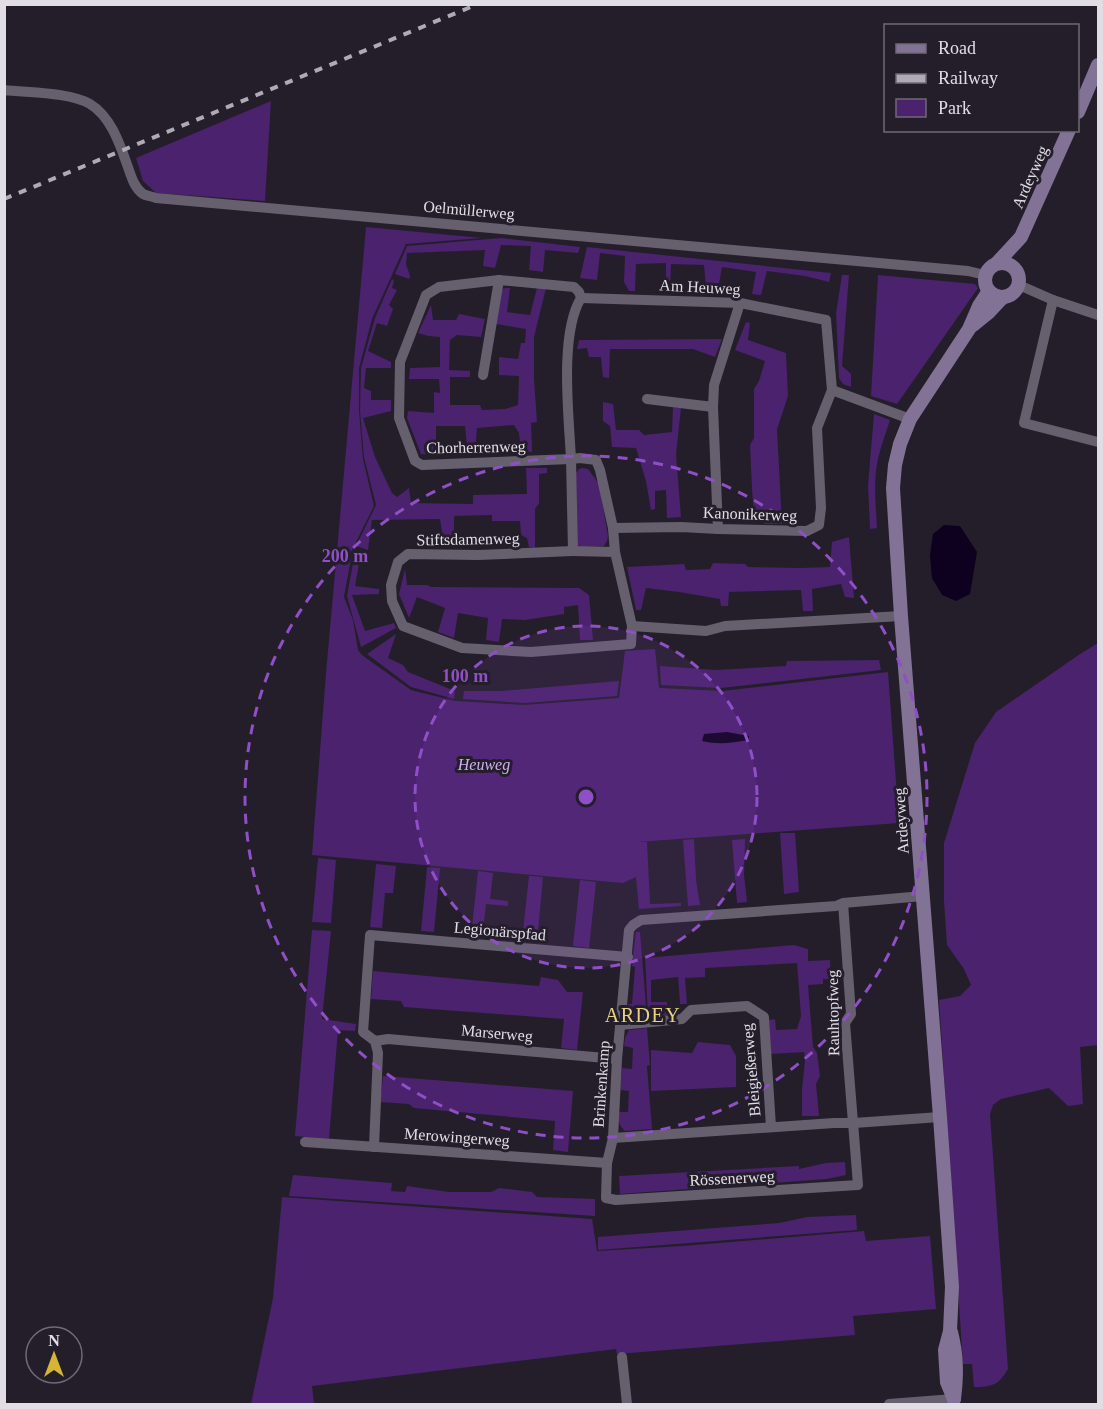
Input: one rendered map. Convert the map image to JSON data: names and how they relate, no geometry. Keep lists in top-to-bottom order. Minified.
{"streets":{"main road":["Ardeyweg"],"street":["Oelmüllerweg","Am Heuweg","Chorherrenweg","Kanonikerweg","Stiftsdamenweg","Legionärspfad","Rauhtopfweg","Marserweg","Bleigießerweg","Brinkenkamp","Merowingerweg","Rössenerweg"]},"crossings":[["Ardeyweg","Oelmüllerweg"],["Ardeyweg","Brinkenkamp"],["Am Heuweg","Chorherrenweg"],["Am Heuweg","Kanonikerweg"],["Legionärspfad","Marserweg"],["Legionärspfad","Brinkenkamp"],["Rauhtopfweg","Brinkenkamp"],["Rauhtopfweg","Rössenerweg"],["Marserweg","Brinkenkamp"],["Bleigießerweg","Brinkenkamp"],["Brinkenkamp","Rössenerweg"],["Merowingerweg","Rössenerweg"]],"districts":["ARDEY"],"parks":["Heuweg"],"legend":["Road","Railway","Park"],"north":"top","rings":["200 m","100 m"]}
